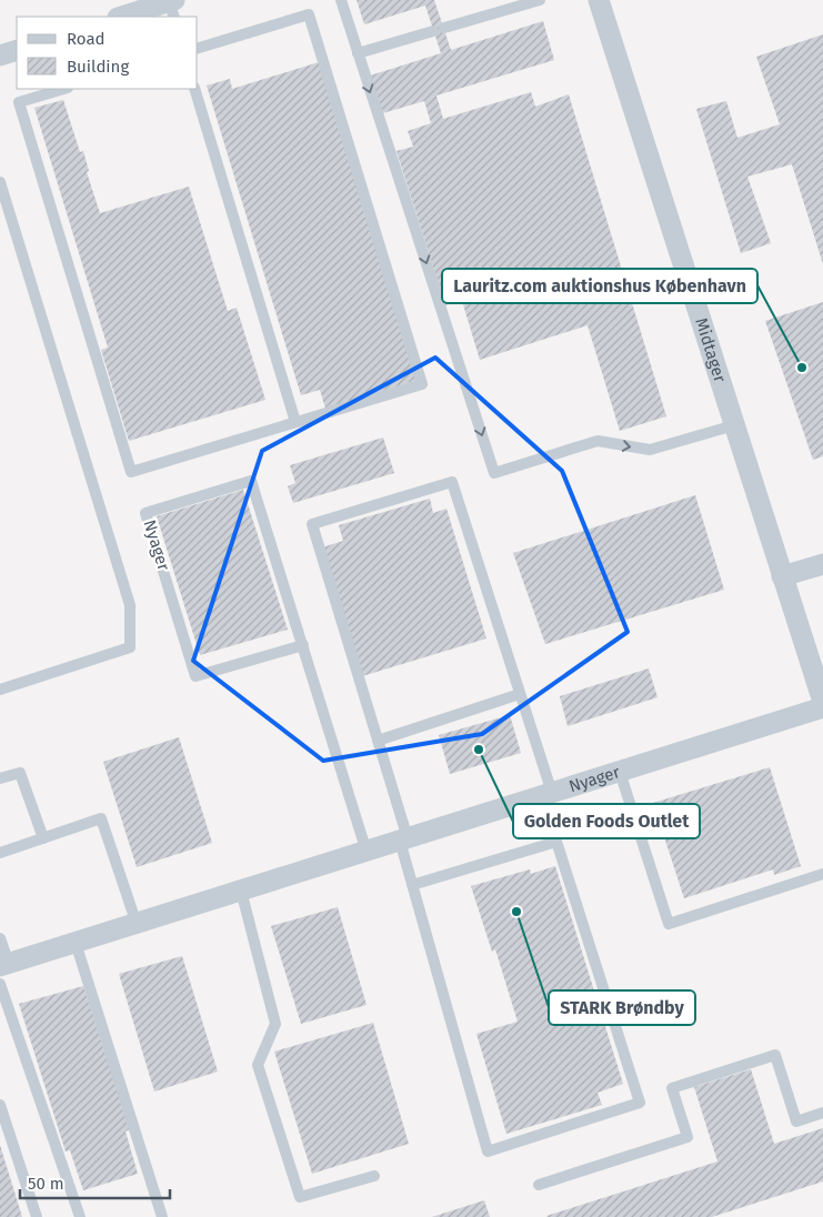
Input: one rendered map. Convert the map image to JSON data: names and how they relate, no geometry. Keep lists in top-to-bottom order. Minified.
{"streets":{"street":["Midtager","Nyager"]},"crossings":[["Midtager","Nyager"]],"places":["Lauritz.com auktionshus København","Golden Foods Outlet","STARK Brøndby"],"legend":["Road","Building"],"scale_bar":"50 m"}
